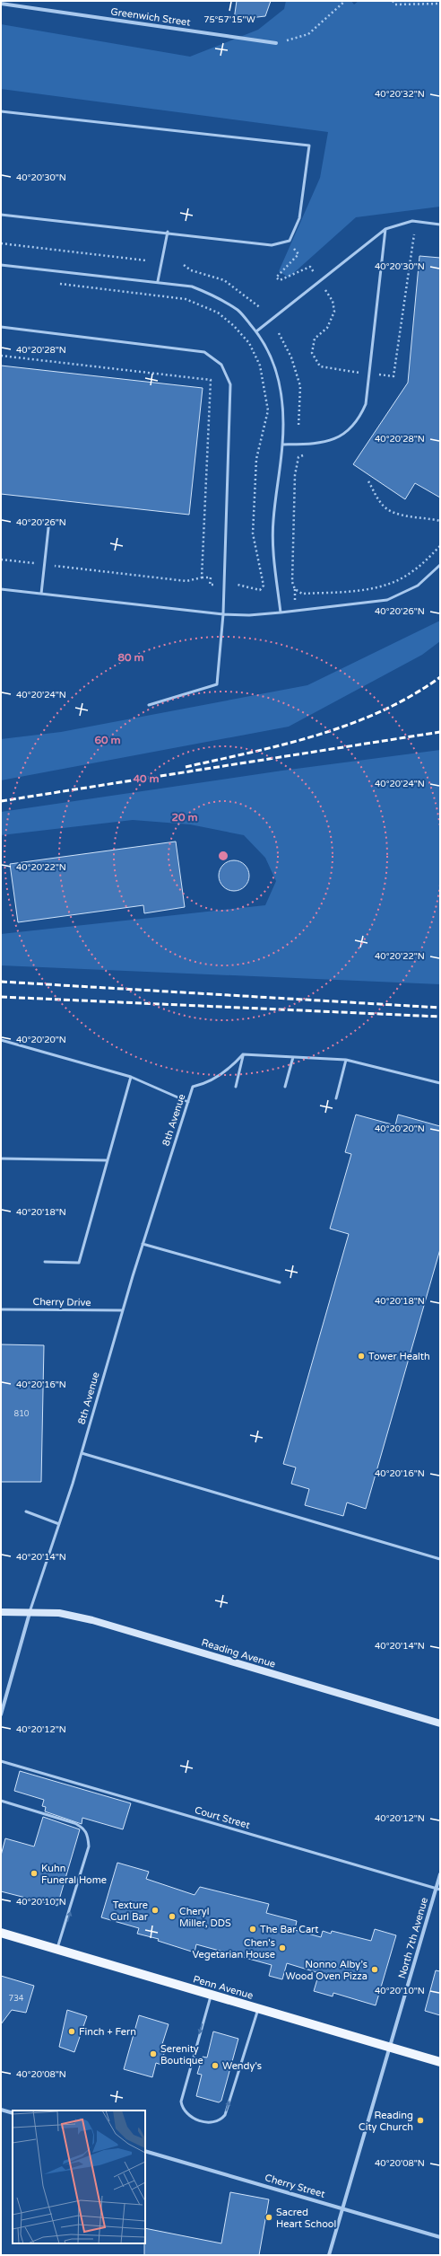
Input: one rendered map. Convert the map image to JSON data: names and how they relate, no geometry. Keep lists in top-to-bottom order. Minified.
{"streets":{"main road":["Penn Avenue"],"street":["Greenwich Street","8th Avenue","Reading Avenue","North 7th Avenue","Cherry Street"],"lane":["Cherry Drive","Court Street"]},"crossings":[["8th Avenue","Cherry Drive"],["8th Avenue","Reading Avenue"],["Court Street","North 7th Avenue"],["North 7th Avenue","Penn Avenue"],["North 7th Avenue","Cherry Street"]],"places":["Tower Health","Kuhn Funeral Home","Texture Curl Bar","Cheryl Miller, DDS","The Bar Cart","Chen's Vegetarian House","Nonno Alby’s Wood Oven Pizza","Finch + Fern","Serenity Boutique","Wendy's","Reading City Church","Sacred Heart School"],"house_numbers":["810","734"],"coordinates":["75°57'15\"W","40°20'32\"N","40°20'30\"N","40°20'28\"N","40°20'26\"N","40°20'24\"N","40°20'22\"N","40°20'20\"N","40°20'18\"N","40°20'16\"N","40°20'14\"N","40°20'12\"N","40°20'10\"N","40°20'08\"N"],"rings":["80 m","60 m","40 m","20 m"]}
